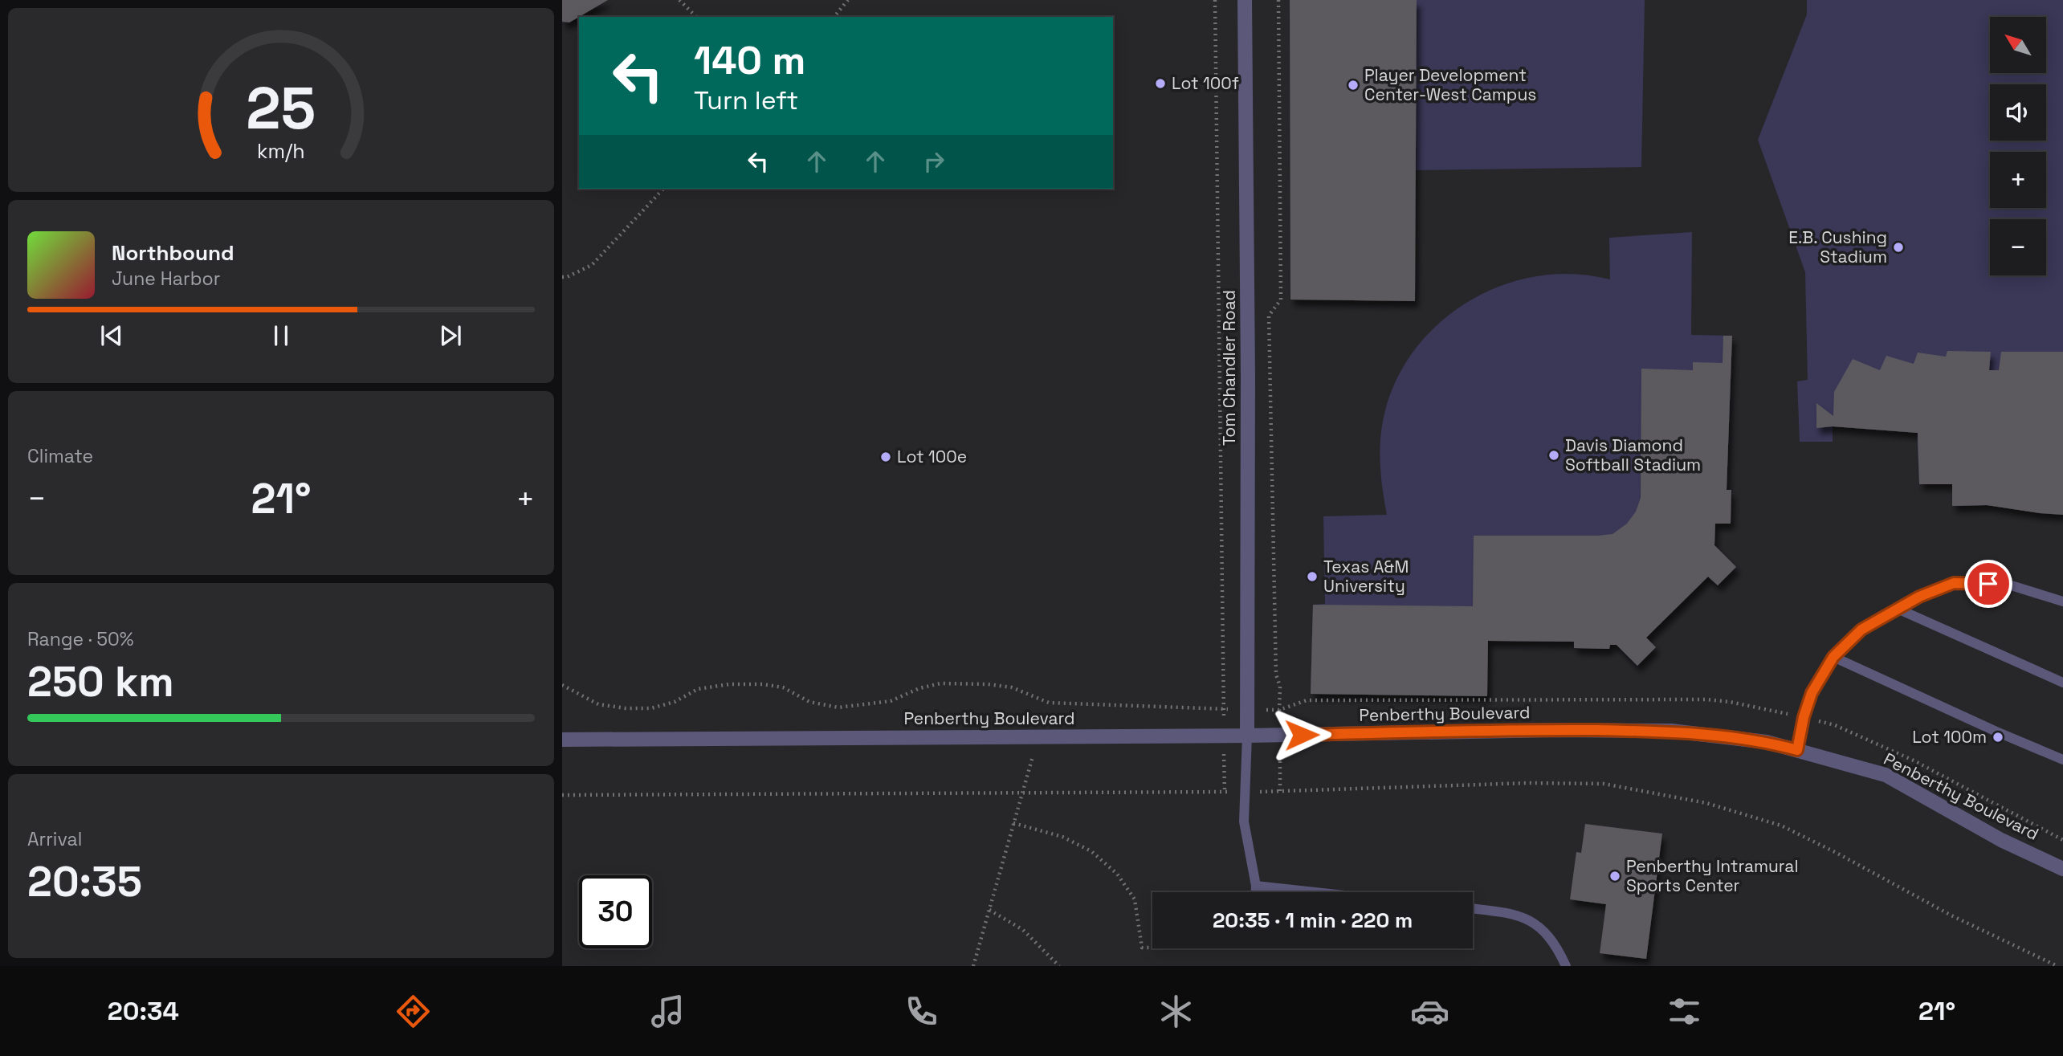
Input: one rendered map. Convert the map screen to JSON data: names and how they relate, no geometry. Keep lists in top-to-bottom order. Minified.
{"streets":{"street":["Tom Chandler Road","Penberthy Boulevard"]},"crossings":[["Tom Chandler Road","Penberthy Boulevard"]],"places":["Lot 100f","Player Development Center-West Campus","E.B. Cushing Stadium","Davis Diamond Softball Stadium","Lot 100e","Texas A&M University","Lot 100m","Penberthy Intramural Sports Center"],"north":"top left","page":{"map_buttons":["+","−"],"turn":["140 m","Turn left"],"song":["Northbound","June Harbor"],"tile":["Climate",["Range · 50%","250 km"],["Arrival","20:35"]],"heat":["−","21°","+"],"limit":"30","trip":"20:35 · 1 min · 220 m","tabs":["20:34","21°"],"gauge":["25","km/h"]}}
